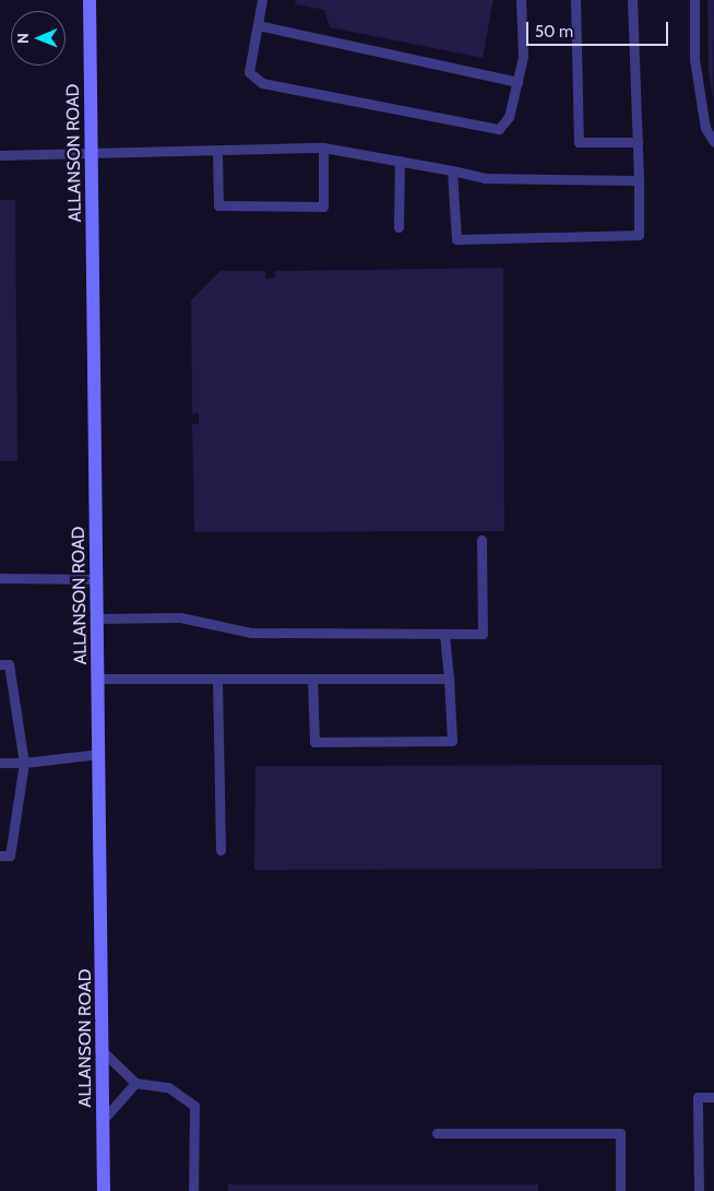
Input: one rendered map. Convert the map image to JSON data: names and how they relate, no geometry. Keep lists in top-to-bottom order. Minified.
{"streets":{"street":["ALLANSON ROAD"]},"scale_bar":"50 m","north":"left"}
